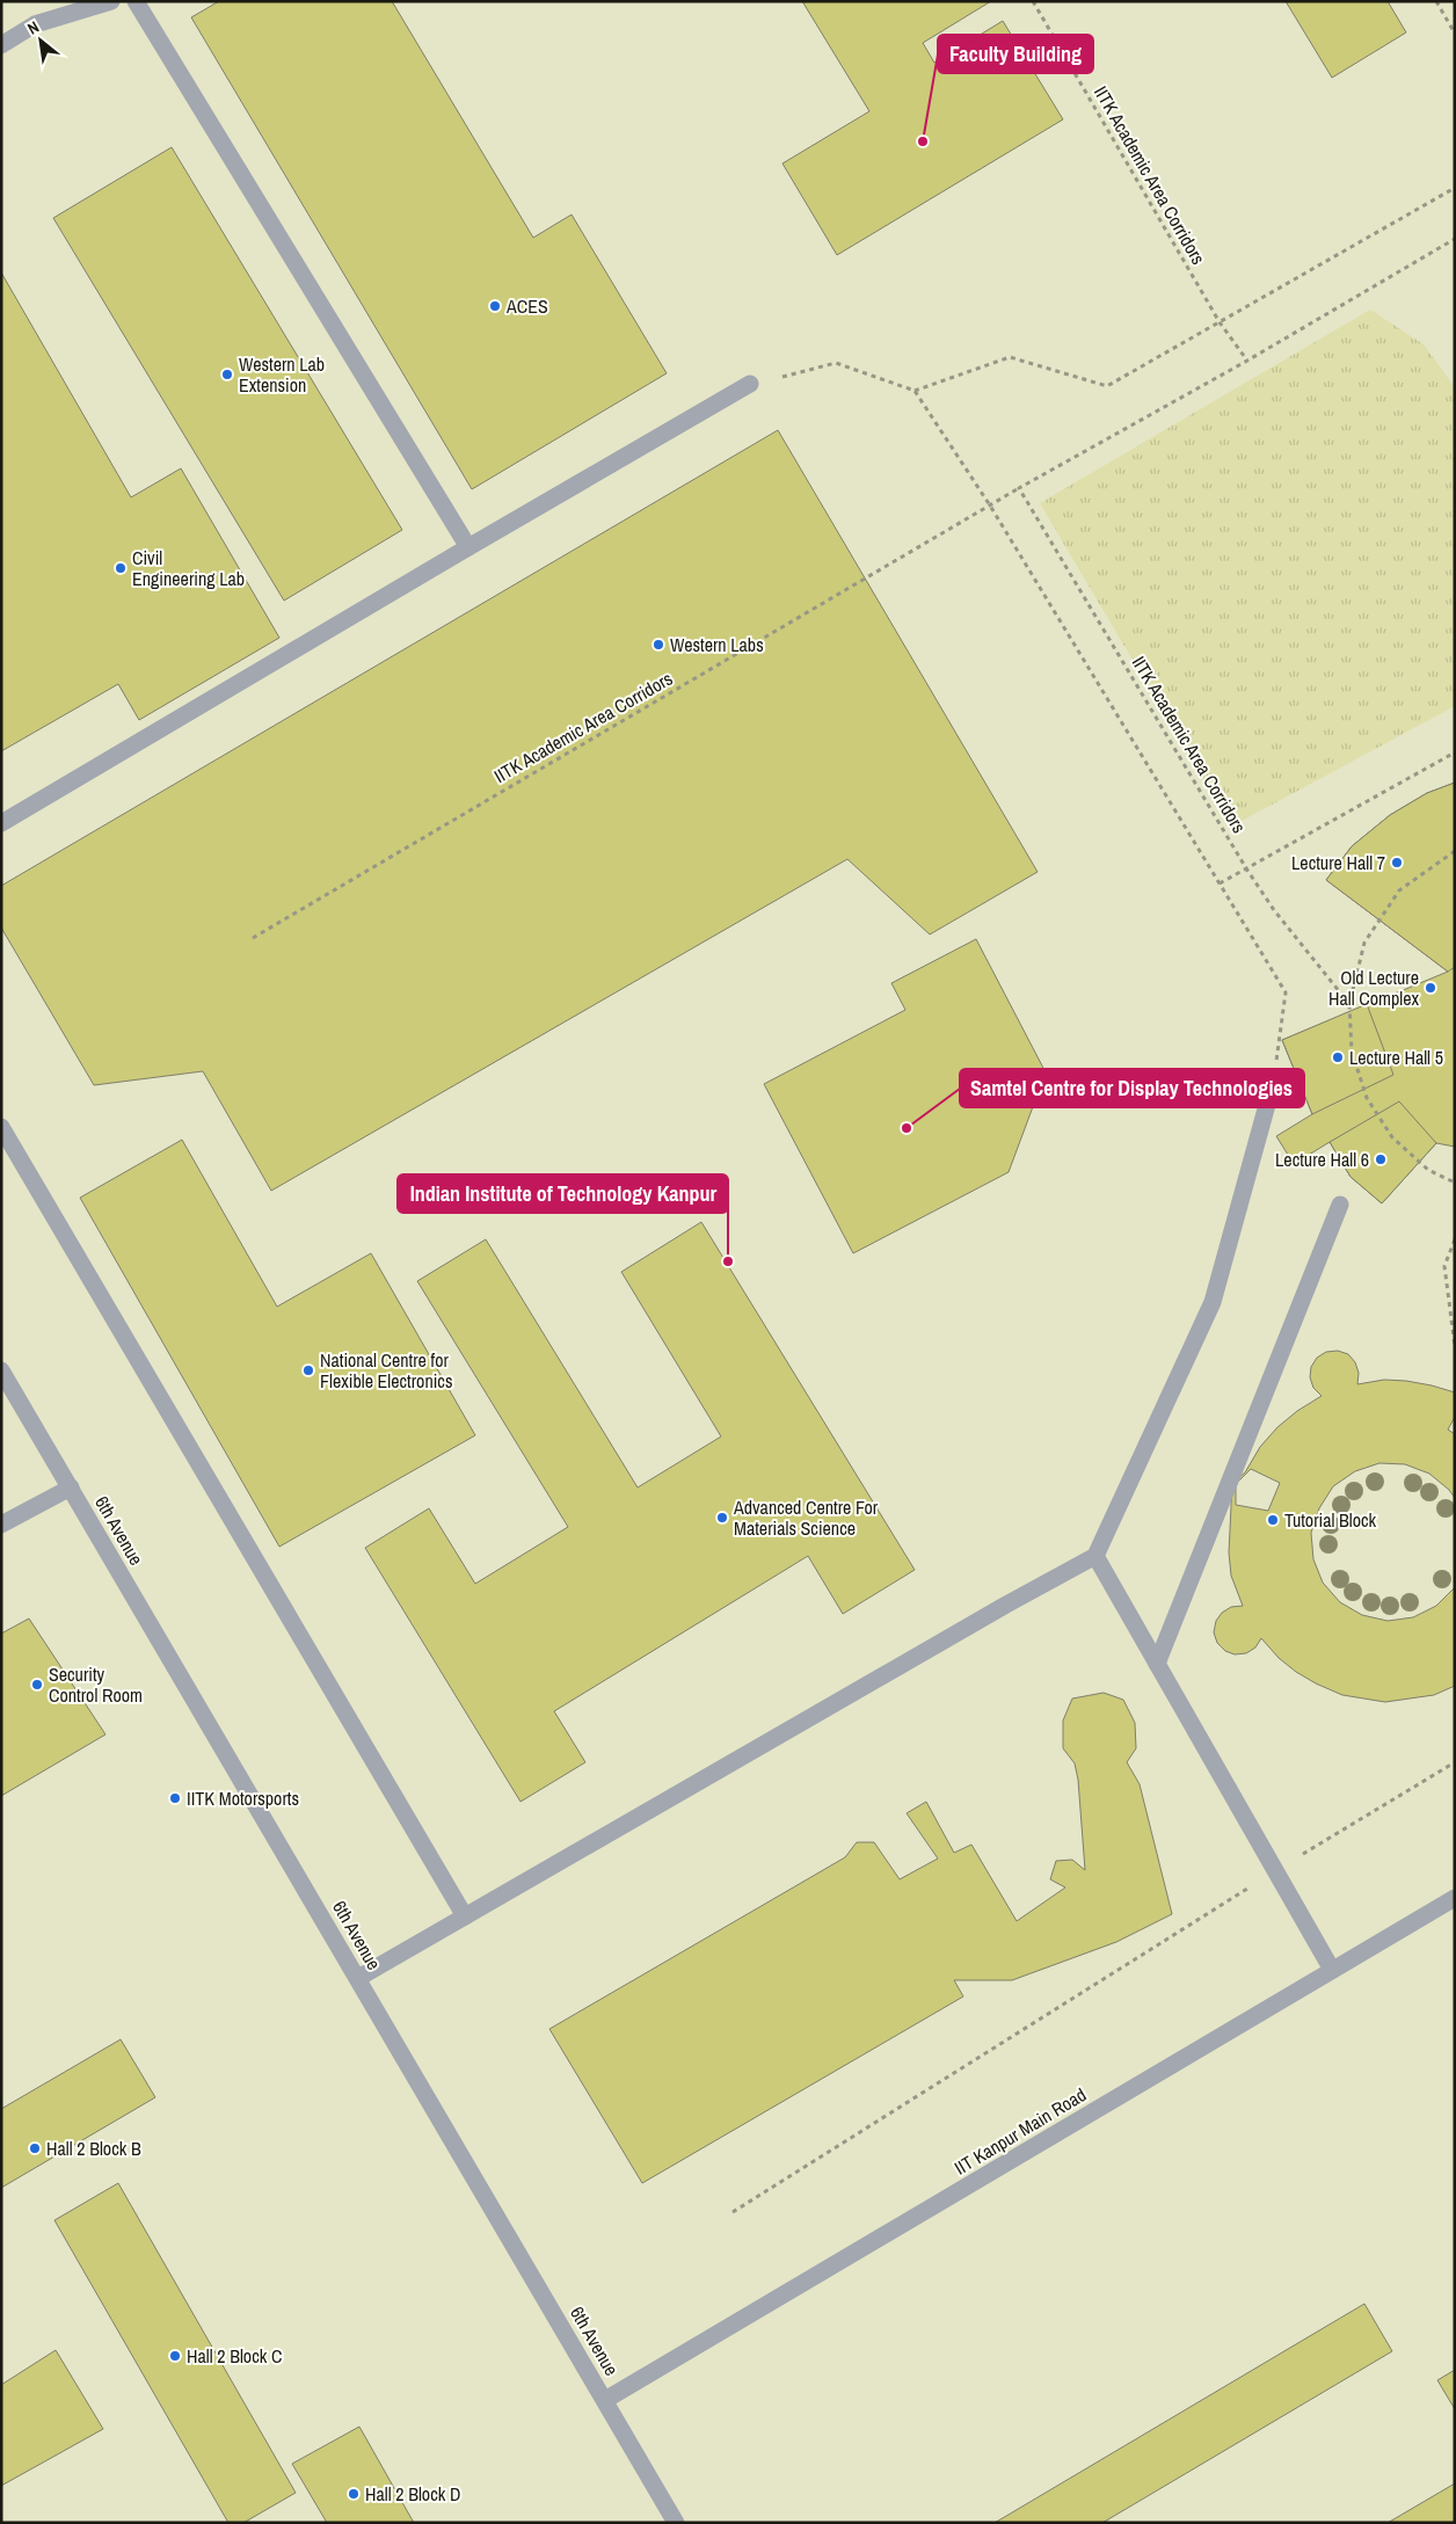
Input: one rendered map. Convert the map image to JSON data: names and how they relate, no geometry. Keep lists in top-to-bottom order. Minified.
{"streets":{"street":["6th Avenue","IIT Kanpur Main Road"],"path":["IITK Academic Area Corridors"]},"crossings":[["6th Avenue","IIT Kanpur Main Road"]],"places":["Faculty Building","ACES","Western Lab Extension","Civil Engineering Lab","Western Labs","Lecture Hall 7","Old Lecture Hall Complex","Lecture Hall 5","Samtel Centre for Display Technologies","Lecture Hall 6","Indian Institute of Technology Kanpur","National Centre for Flexible Electronics","Advanced Centre For Materials Science","Tutorial Block","Security Control Room","IITK Motorsports","Hall 2 Block B","Hall 2 Block C","Hall 2 Block D"],"north":"top left"}
